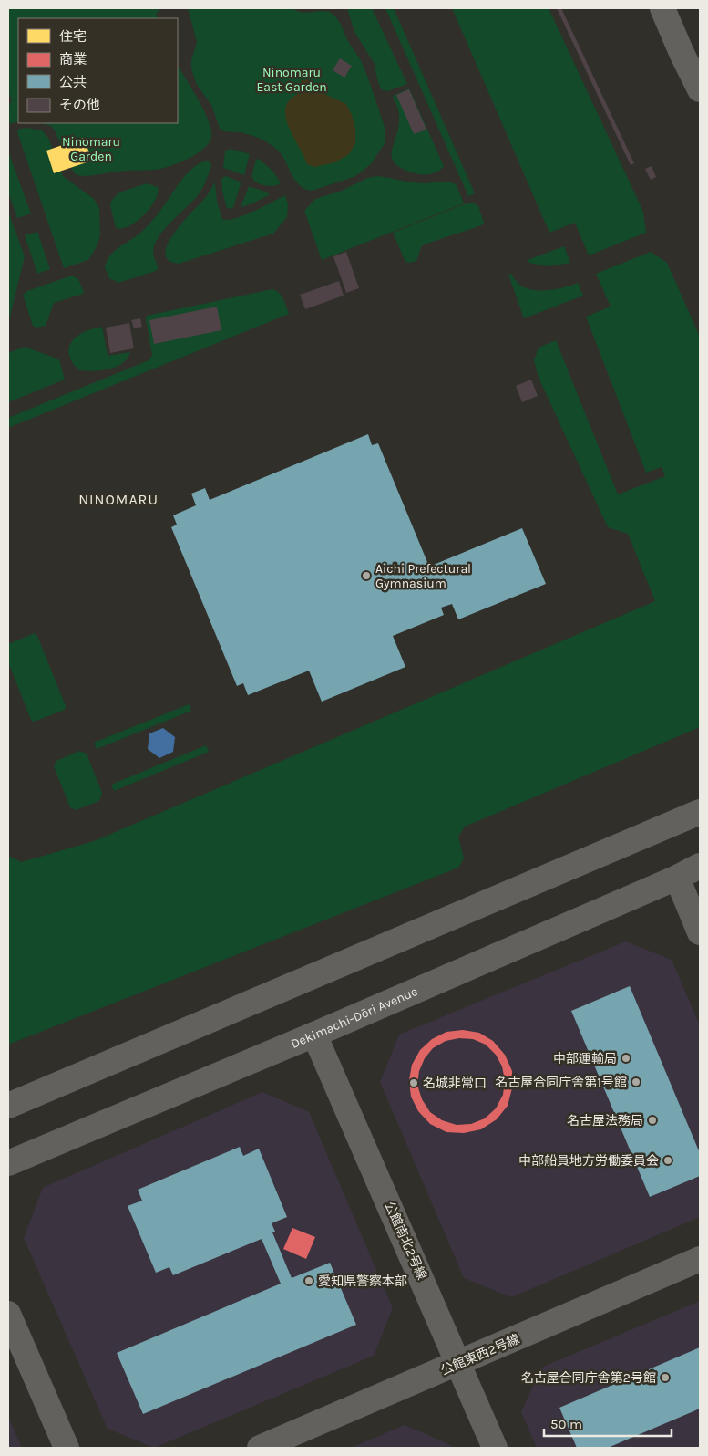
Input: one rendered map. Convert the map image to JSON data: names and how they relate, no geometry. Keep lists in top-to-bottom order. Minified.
{"streets":{"main road":["Dekimachi-Dōri Avenue","公館南北2号線","公館東西2号線"]},"crossings":[["Dekimachi-Dōri Avenue","公館南北2号線"],["公館南北2号線","公館東西2号線"]],"districts":["NINOMARU"],"parks":["Ninomaru East Garden","Ninomaru Garden"],"places":["Aichi Prefectural Gymnasium","中部運輸局","名古屋合同庁舎第1号館","名城非常口","名古屋法務局","中部船員地方労働委員会","愛知県警察本部","名古屋合同庁舎第2号館"],"legend":["住宅","商業","公共","その他"],"scale_bar":"50 m"}
